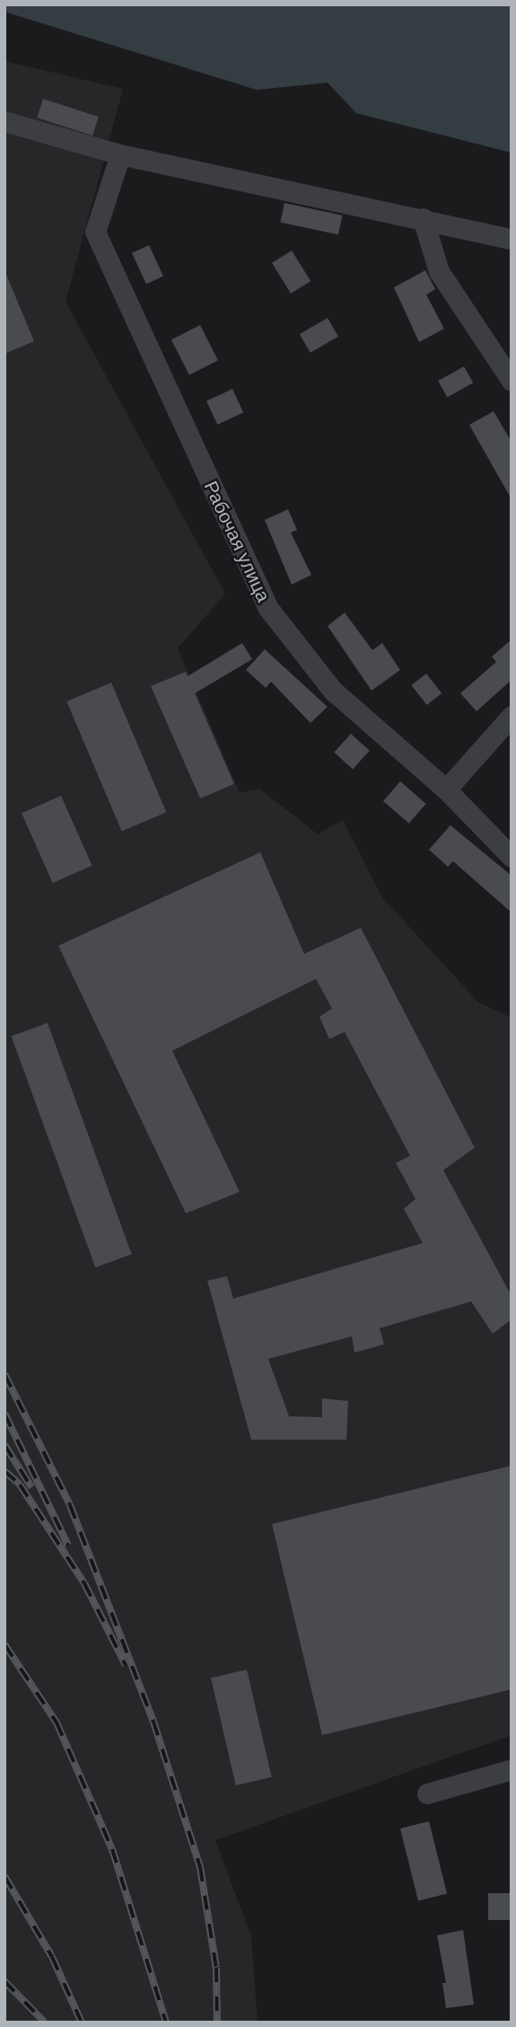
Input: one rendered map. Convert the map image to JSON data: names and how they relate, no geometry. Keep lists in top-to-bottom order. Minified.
{"streets":{"street":["Рабочая улица"]}}
